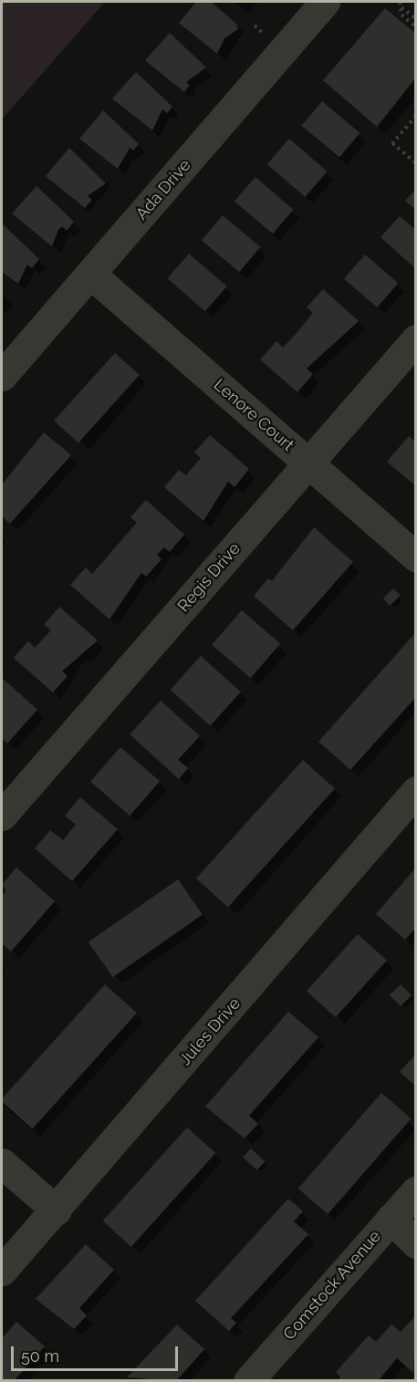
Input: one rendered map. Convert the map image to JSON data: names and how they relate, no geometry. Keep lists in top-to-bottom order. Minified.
{"streets":{"street":["Ada Drive","Lenore Court","Regis Drive","Jules Drive","Comstock Avenue"]},"crossings":[["Ada Drive","Lenore Court"],["Lenore Court","Regis Drive"]],"scale_bar":"50 m"}
